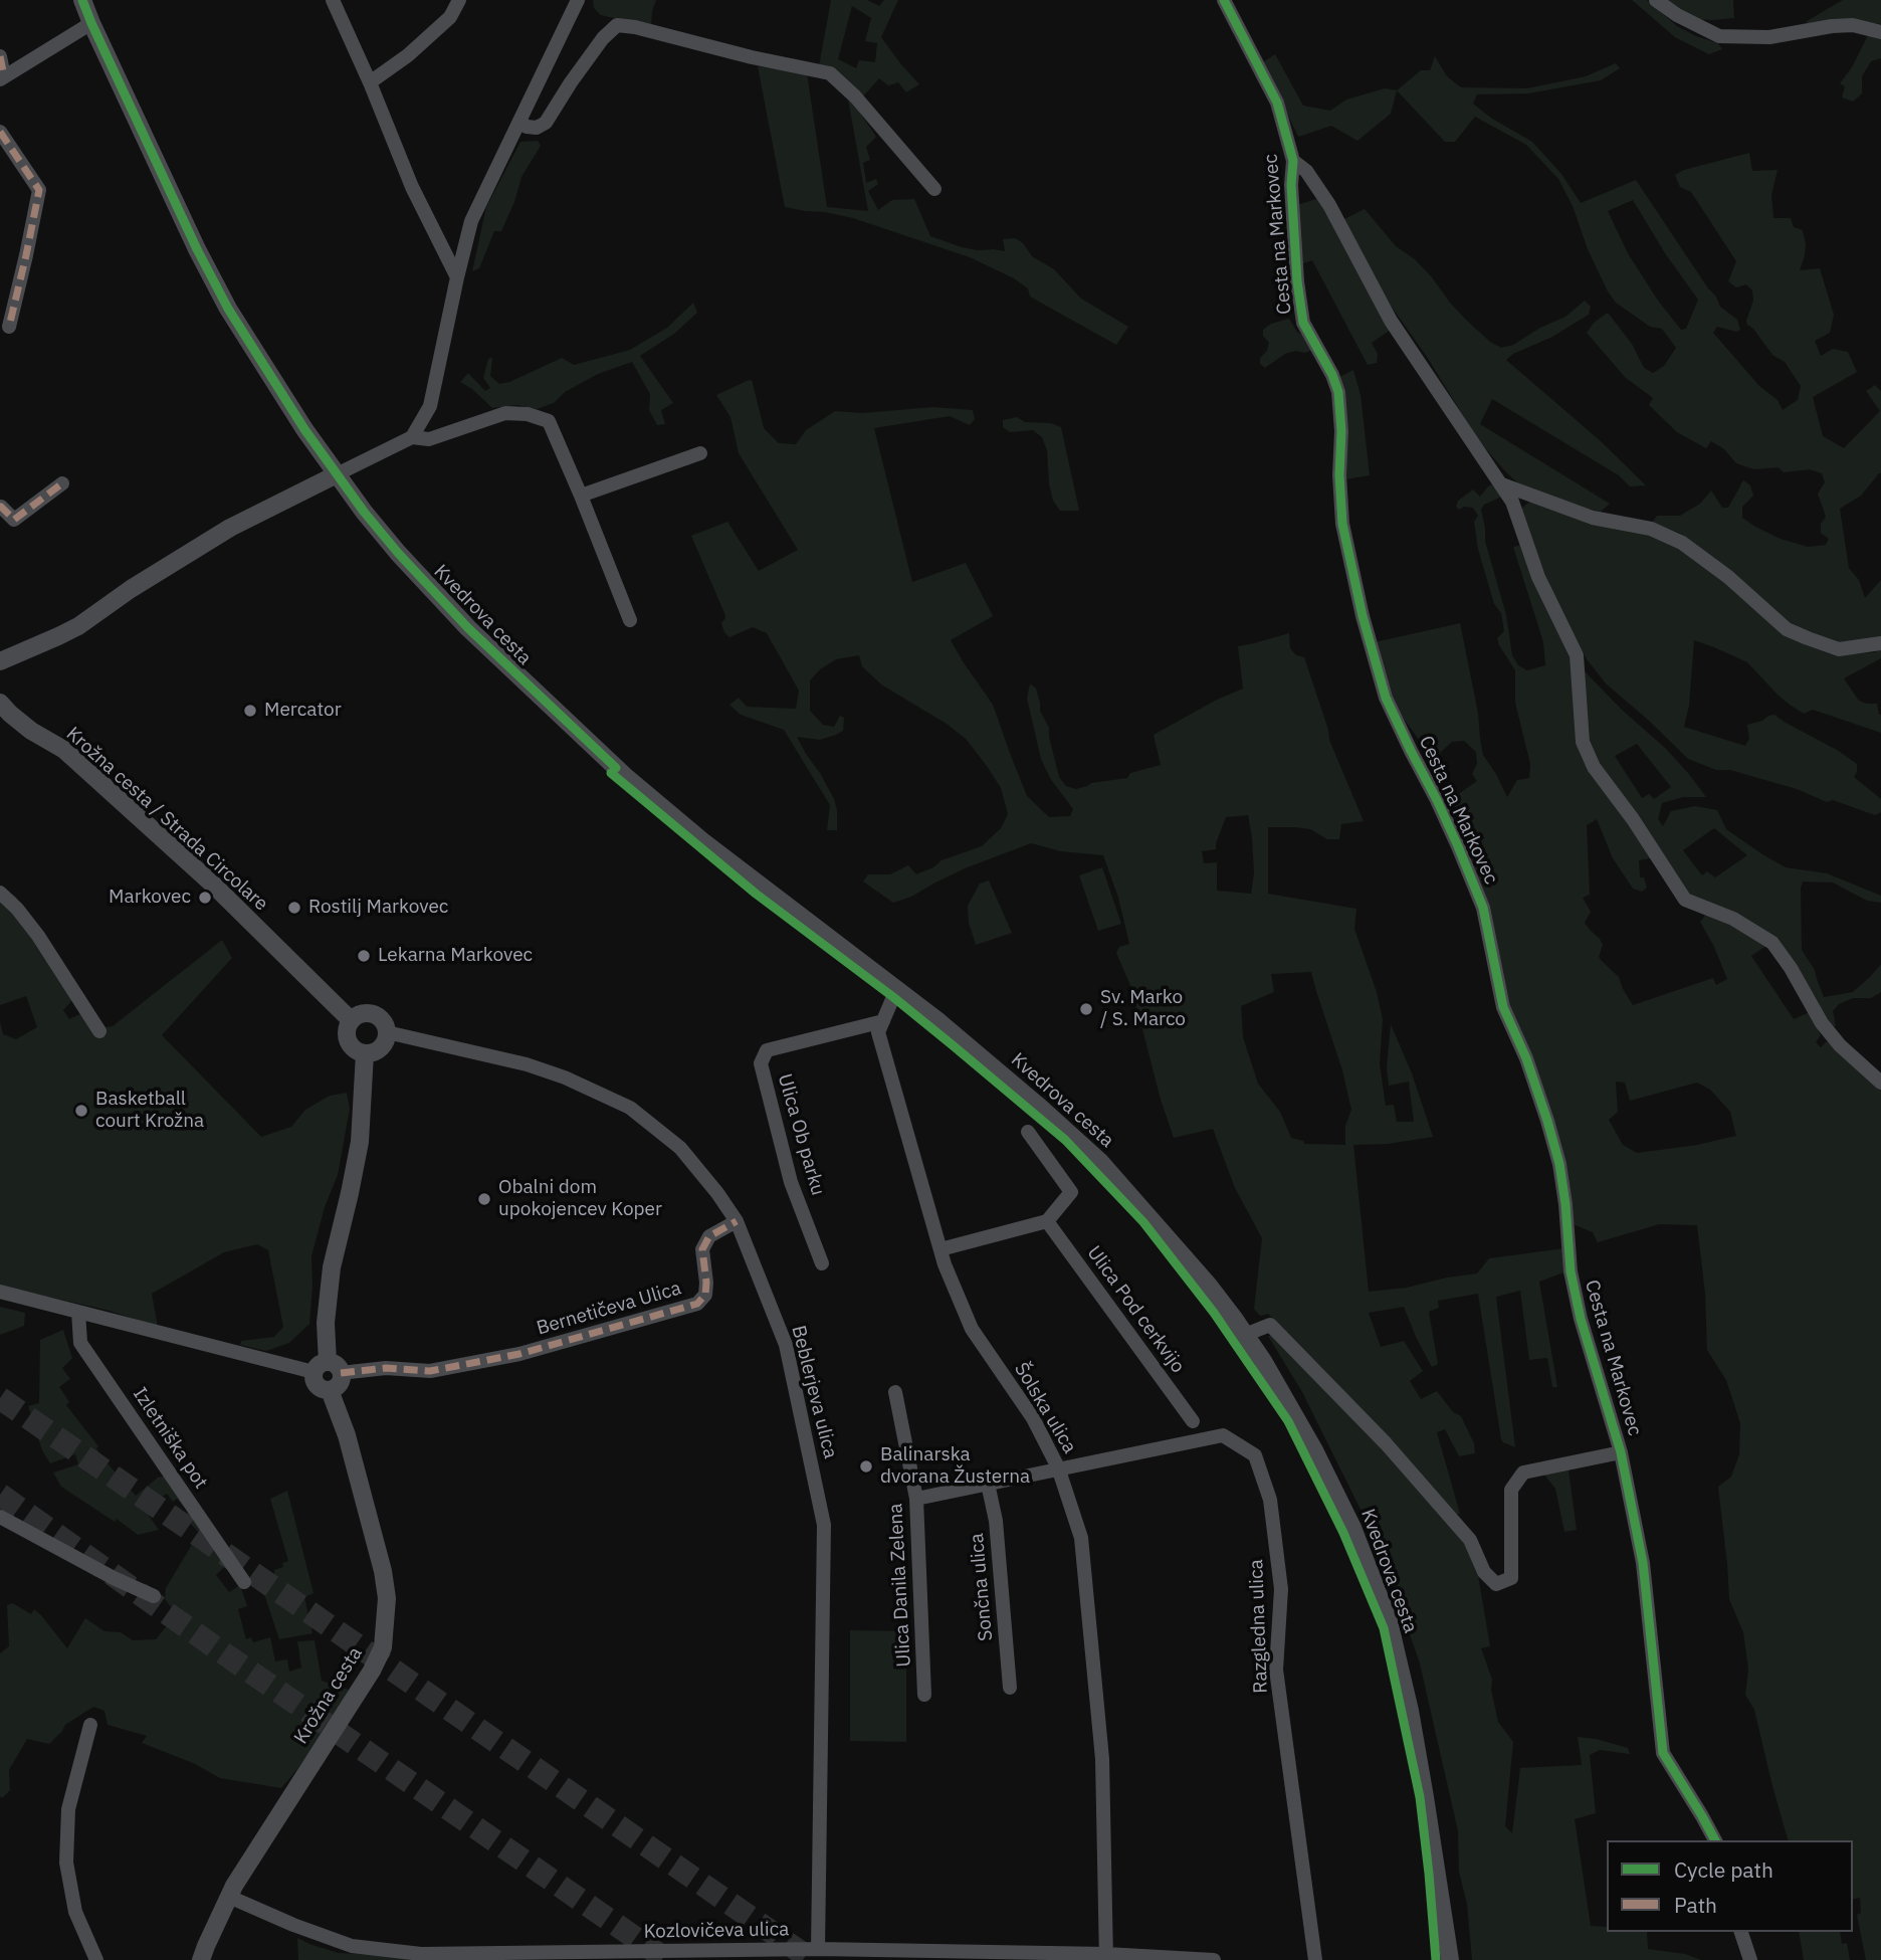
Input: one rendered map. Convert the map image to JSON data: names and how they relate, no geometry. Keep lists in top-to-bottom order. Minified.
{"streets":{"street":["Cesta na Markovec","Kvedrova cesta","Krožna cesta / Strada Circolare","Ulica Ob parku","Bernetičeva Ulica","Ulica Pod cerkvijo","Beblerjeva ulica","Šolska ulica","Izletniška pot","Ulica Danila Zelena","Sončna ulica","Razgledna ulica","Krožna cesta","Kozlovičeva ulica"]},"crossings":[["Kvedrova cesta","Šolska ulica"],["Krožna cesta / Strada Circolare","Beblerjeva ulica"],["Ulica Ob parku","Šolska ulica"],["Bernetičeva Ulica","Beblerjeva ulica"],["Bernetičeva Ulica","Krožna cesta"],["Beblerjeva ulica","Kozlovičeva ulica"],["Šolska ulica","Razgledna ulica"],["Šolska ulica","Kozlovičeva ulica"],["Ulica Danila Zelena","Razgledna ulica"],["Sončna ulica","Razgledna ulica"],["Krožna cesta","Kozlovičeva ulica"]],"places":["Mercator","Markovec","Rostilj Markovec","Lekarna Markovec","Sv. Marko / S. Marco","Basketball court Krožna","Obalni dom upokojencev Koper","Balinarska dvorana Žusterna"],"legend":["Cycle path","Path"]}
